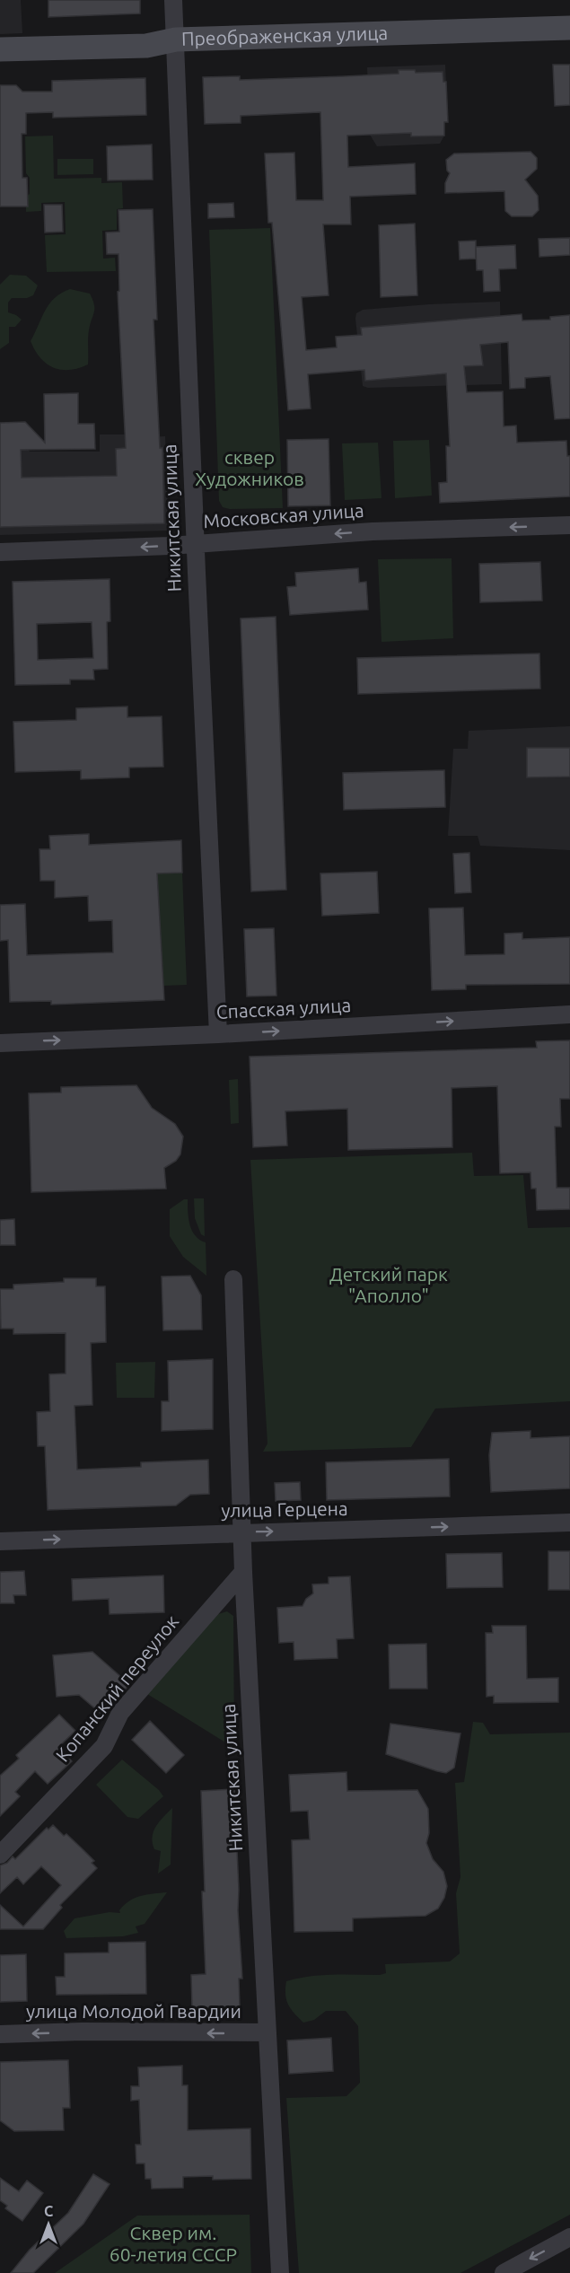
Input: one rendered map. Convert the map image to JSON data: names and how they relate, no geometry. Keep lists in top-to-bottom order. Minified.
{"streets":{"main road":["Преображенская улица"],"street":["Московская улица","Никитская улица","Спасская улица","улица Герцена","Копанский переулок","улица Молодой Гвардии"]},"crossings":[["Преображенская улица","Никитская улица"],["Московская улица","Никитская улица"],["Никитская улица","Спасская улица"],["Никитская улица","улица Герцена"],["Никитская улица","Копанский переулок"],["Никитская улица","улица Молодой Гвардии"]],"one_way":["Московская улица","Спасская улица","улица Герцена","улица Молодой Гвардии"],"parks":["сквер Художников","Детский парк \"Аполло\"","Сквер им. 60-летия СССР"],"north":"top"}
